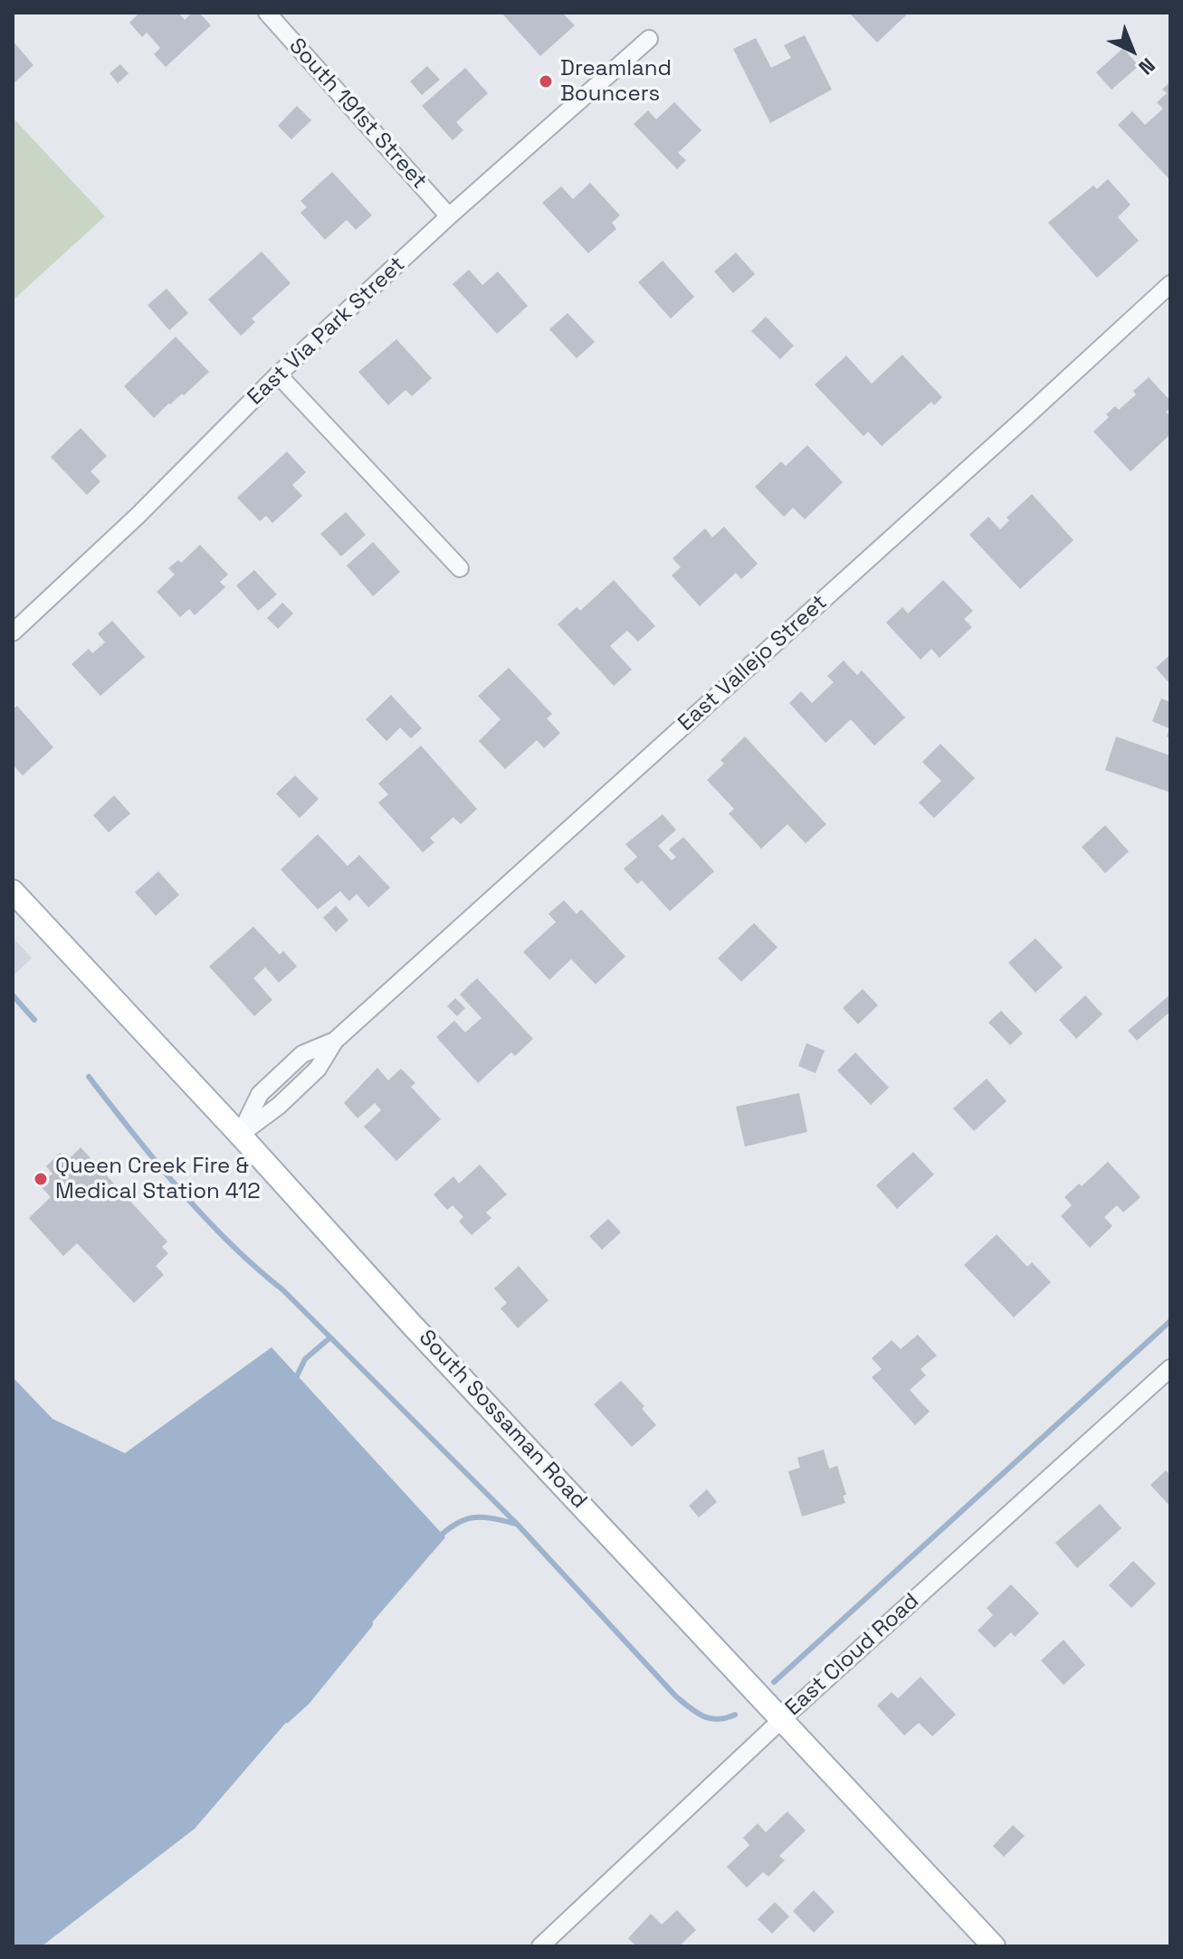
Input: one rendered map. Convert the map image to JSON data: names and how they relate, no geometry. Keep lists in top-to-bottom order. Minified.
{"streets":{"main road":["South Sossaman Road"],"street":["South 191st Street","East Via Park Street","East Vallejo Street","East Cloud Road"]},"crossings":[["South 191st Street","East Via Park Street"],["East Vallejo Street","South Sossaman Road"],["South Sossaman Road","East Cloud Road"]],"places":["Dreamland Bouncers","Queen Creek Fire & Medical Station 412"],"north":"bottom right"}
